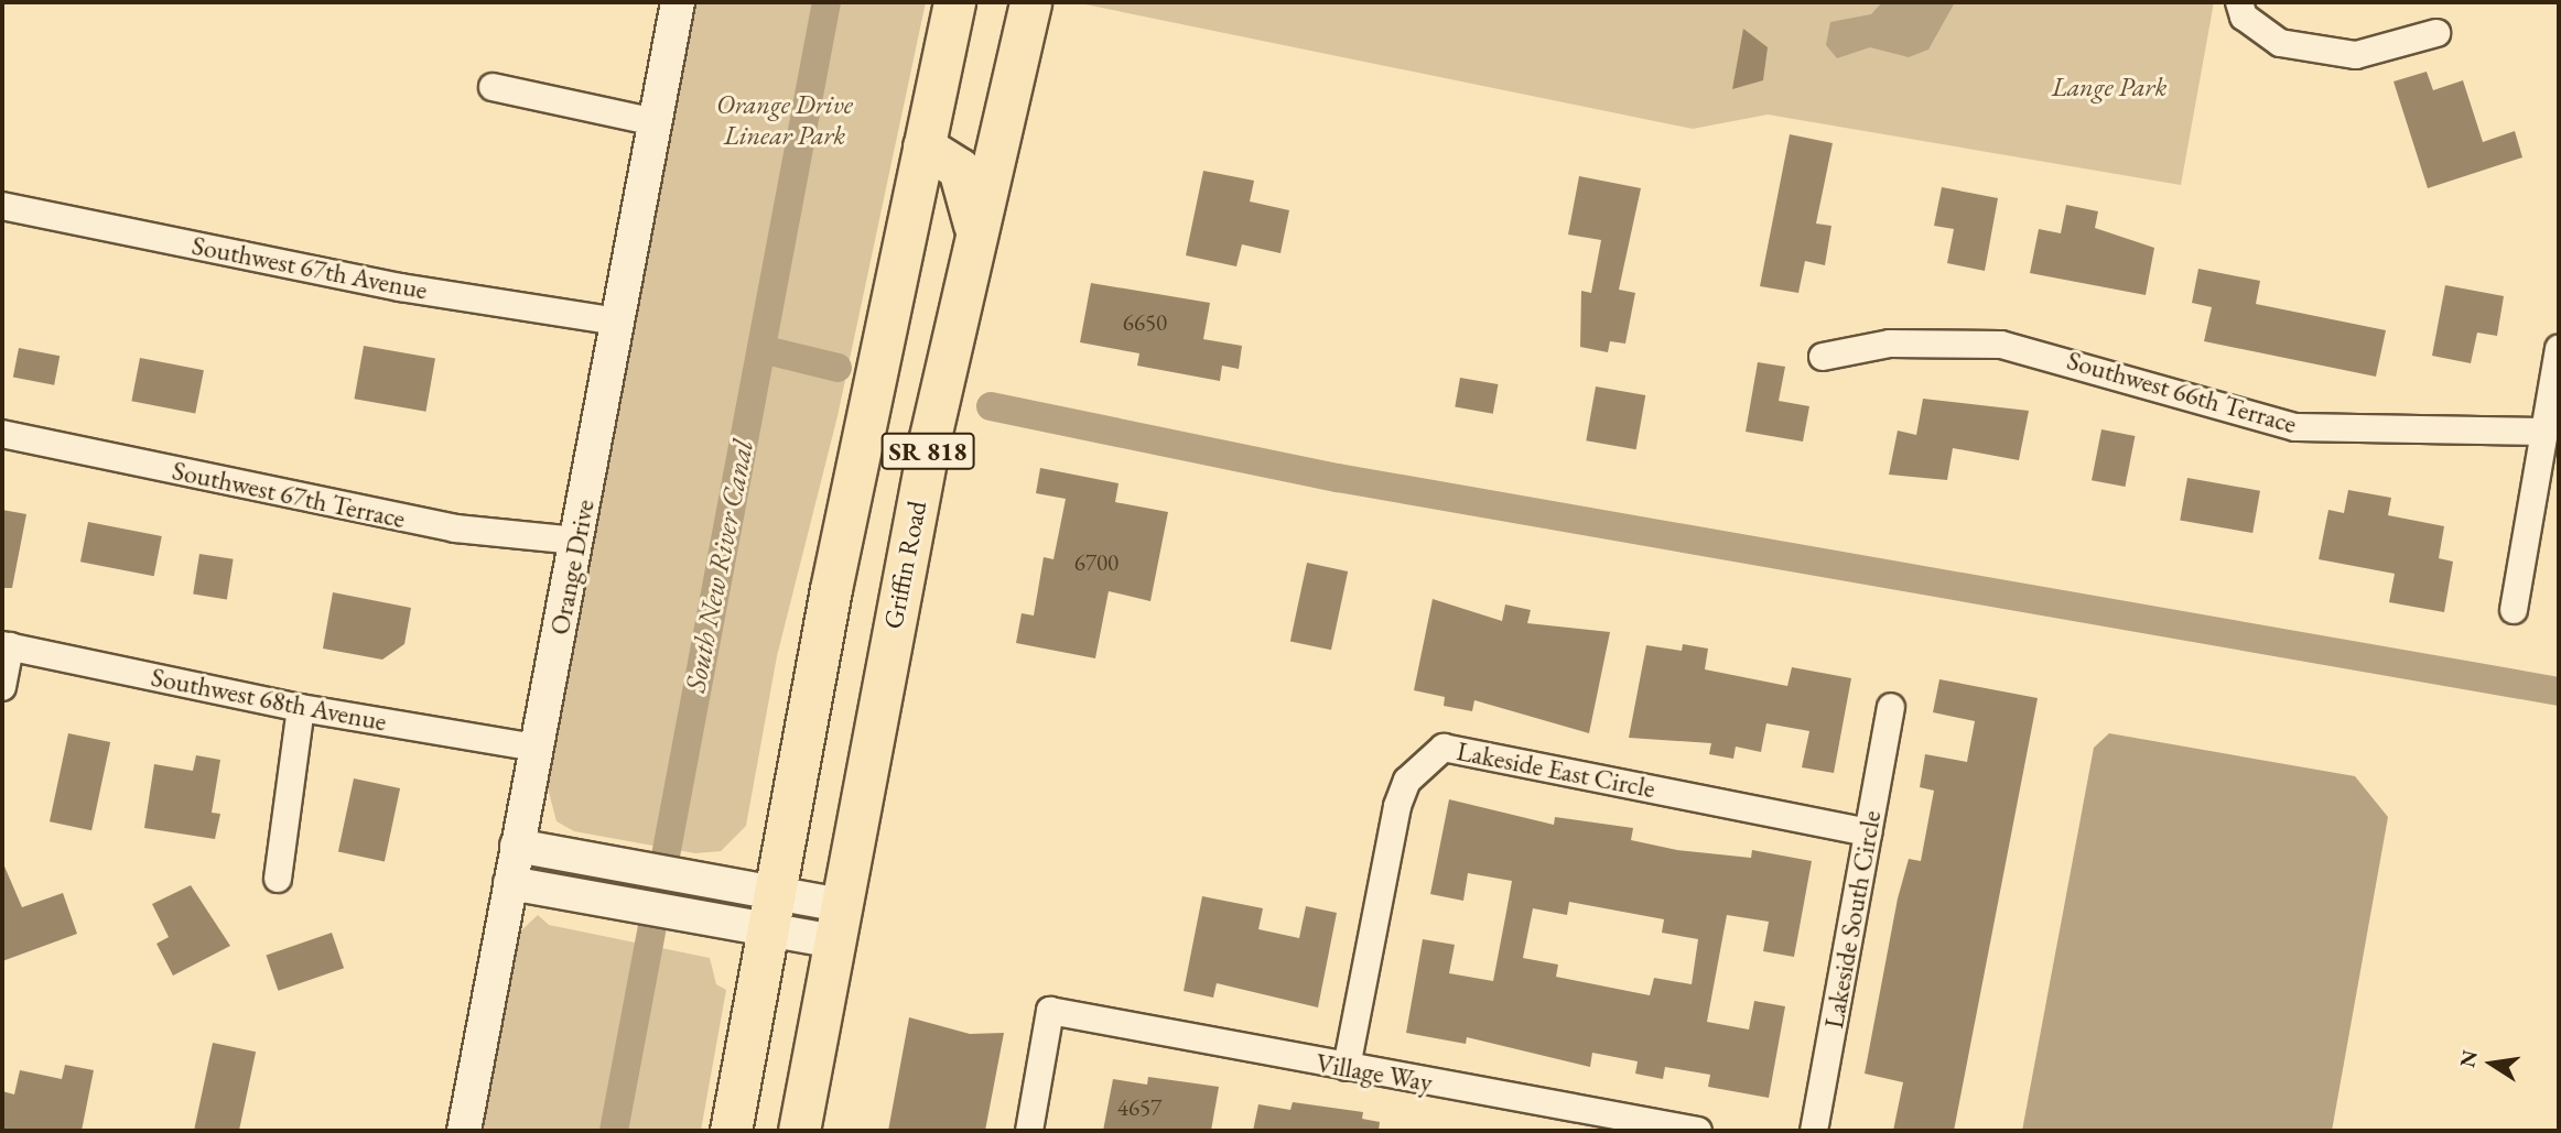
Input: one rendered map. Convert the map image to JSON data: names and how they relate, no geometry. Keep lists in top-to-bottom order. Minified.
{"streets":{"main road":["SR 818","Griffin Road"],"street":["Southwest 67th Avenue","Southwest 66th Terrace","Southwest 67th Terrace","Orange Drive","Southwest 68th Avenue","Lakeside East Circle","Lakeside South Circle","Village Way"]},"crossings":[["Southwest 67th Avenue","Orange Drive"],["Southwest 67th Terrace","Orange Drive"],["Orange Drive","Southwest 68th Avenue"],["Lakeside East Circle","Lakeside South Circle"],["Lakeside East Circle","Village Way"]],"water":["South New River Canal"],"parks":["Lange Park","Orange Drive Linear Park"],"house_numbers":["6650","6700","4657"],"north":"left"}
